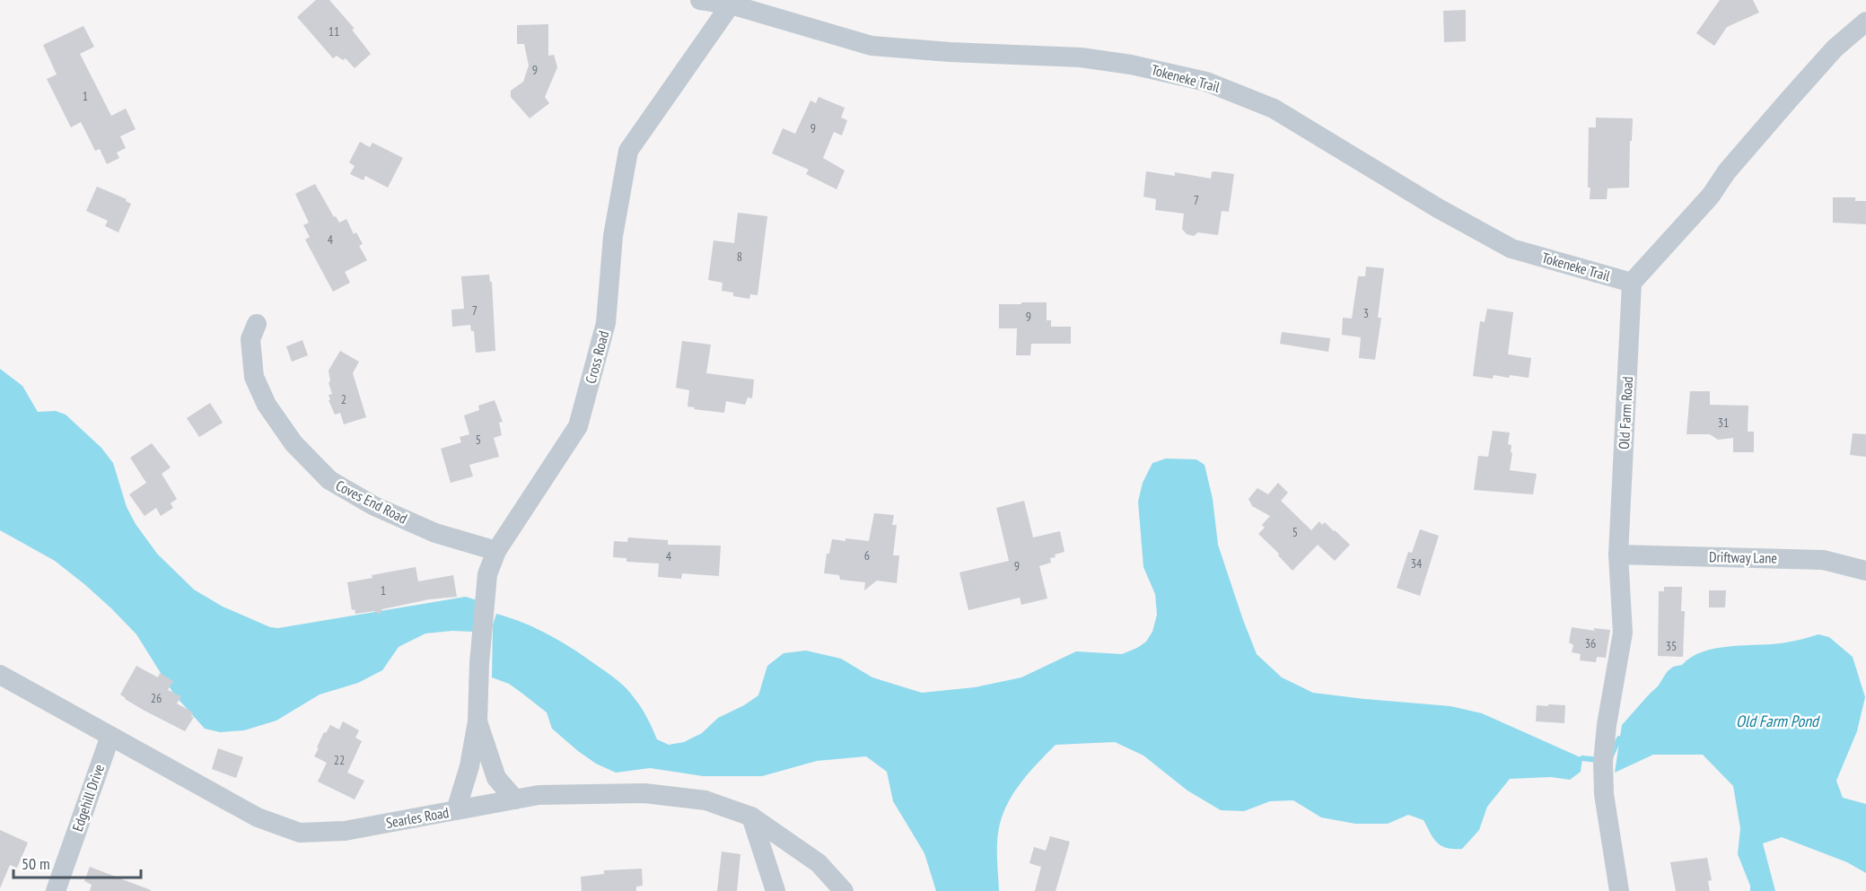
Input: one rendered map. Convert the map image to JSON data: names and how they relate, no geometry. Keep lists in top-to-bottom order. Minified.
{"streets":{"street":["Tokeneke Trail","Cross Road","Old Farm Road","Coves End Road","Driftway Lane","Edgehill Drive","Searles Road"]},"crossings":[["Tokeneke Trail","Cross Road"],["Tokeneke Trail","Old Farm Road"],["Cross Road","Coves End Road"],["Cross Road","Searles Road"],["Old Farm Road","Driftway Lane"],["Edgehill Drive","Searles Road"]],"water":["Old Farm Pond"],"house_numbers":["11","9","1","9","7","4","8","7","3","9","2","31","5","5","6","4","34","9","1","36","35","26","22"],"scale_bar":"50 m"}
